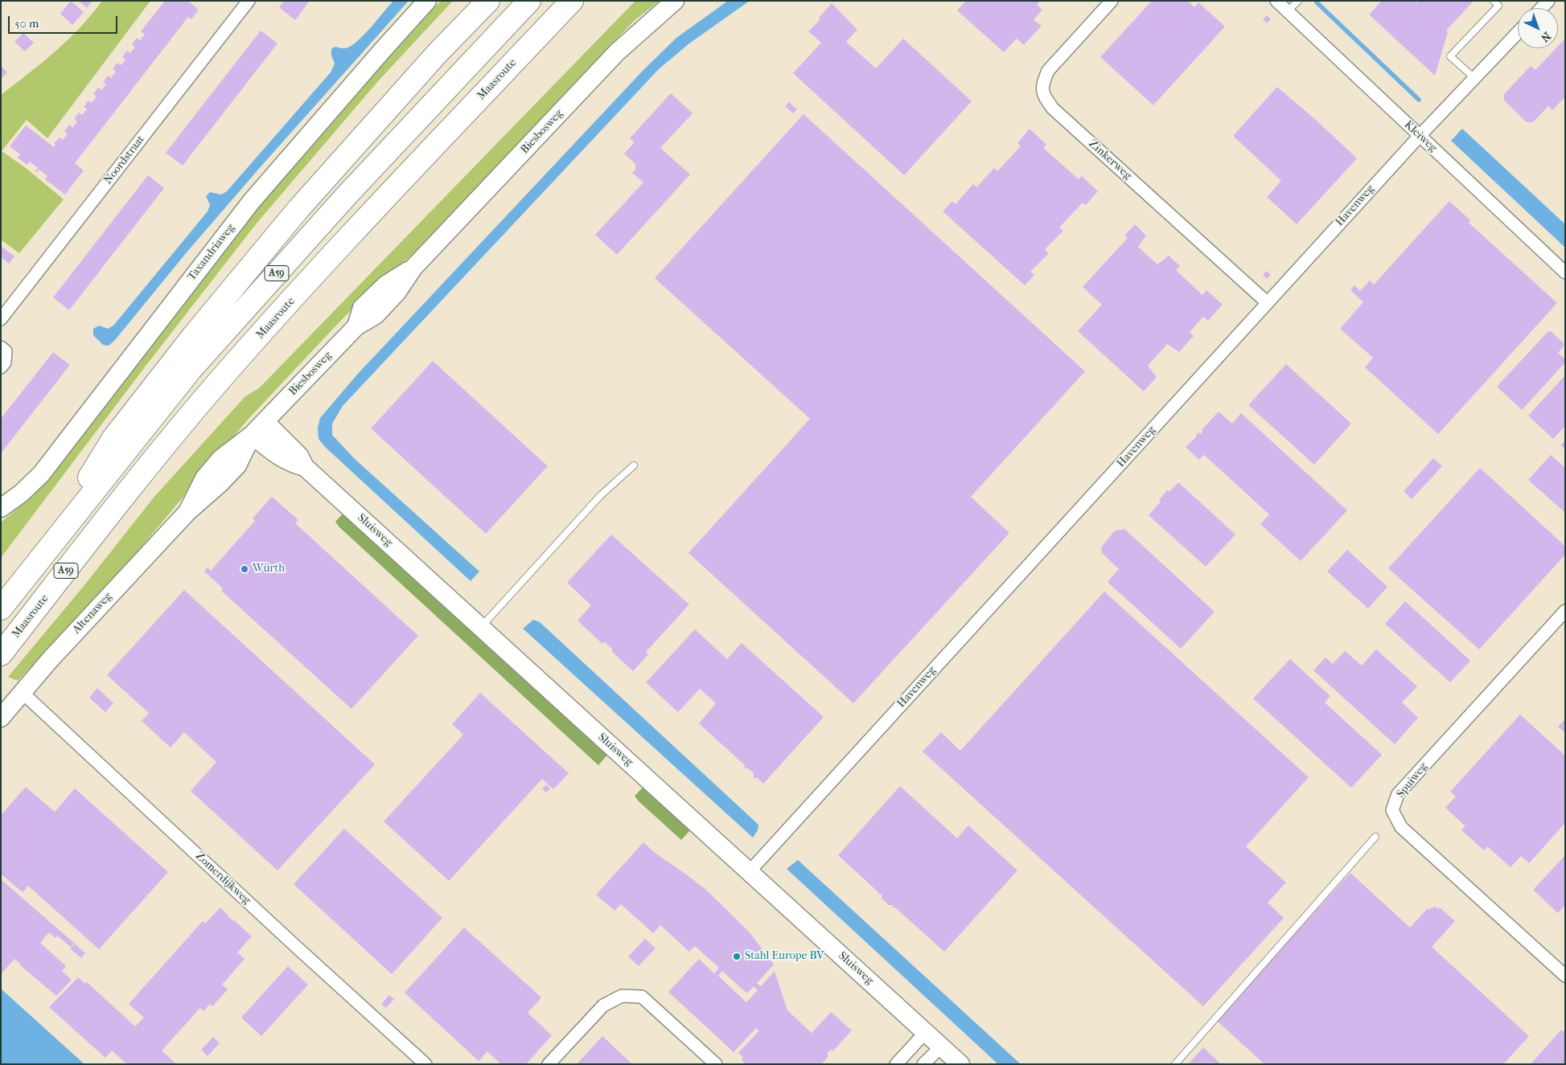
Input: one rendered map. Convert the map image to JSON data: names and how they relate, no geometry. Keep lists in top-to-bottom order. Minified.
{"streets":{"highway":["Maasroute","A59"],"main road":["Biesbosweg","Taxandriaweg","Sluisweg","Altenaweg"],"street":["Kleiweg","Noordstraat","Zinkerweg","Havenweg","Spuiweg","Zomerdijkweg"]},"crossings":[["Biesbosweg","Sluisweg"],["Biesbosweg","Altenaweg"],["Kleiweg","Havenweg"],["Zinkerweg","Havenweg"],["Havenweg","Sluisweg"],["Sluisweg","Altenaweg"],["Altenaweg","Zomerdijkweg"]],"places":["Würth","Stahl Europe BV"],"scale_bar":"50 m","north":"bottom right"}
